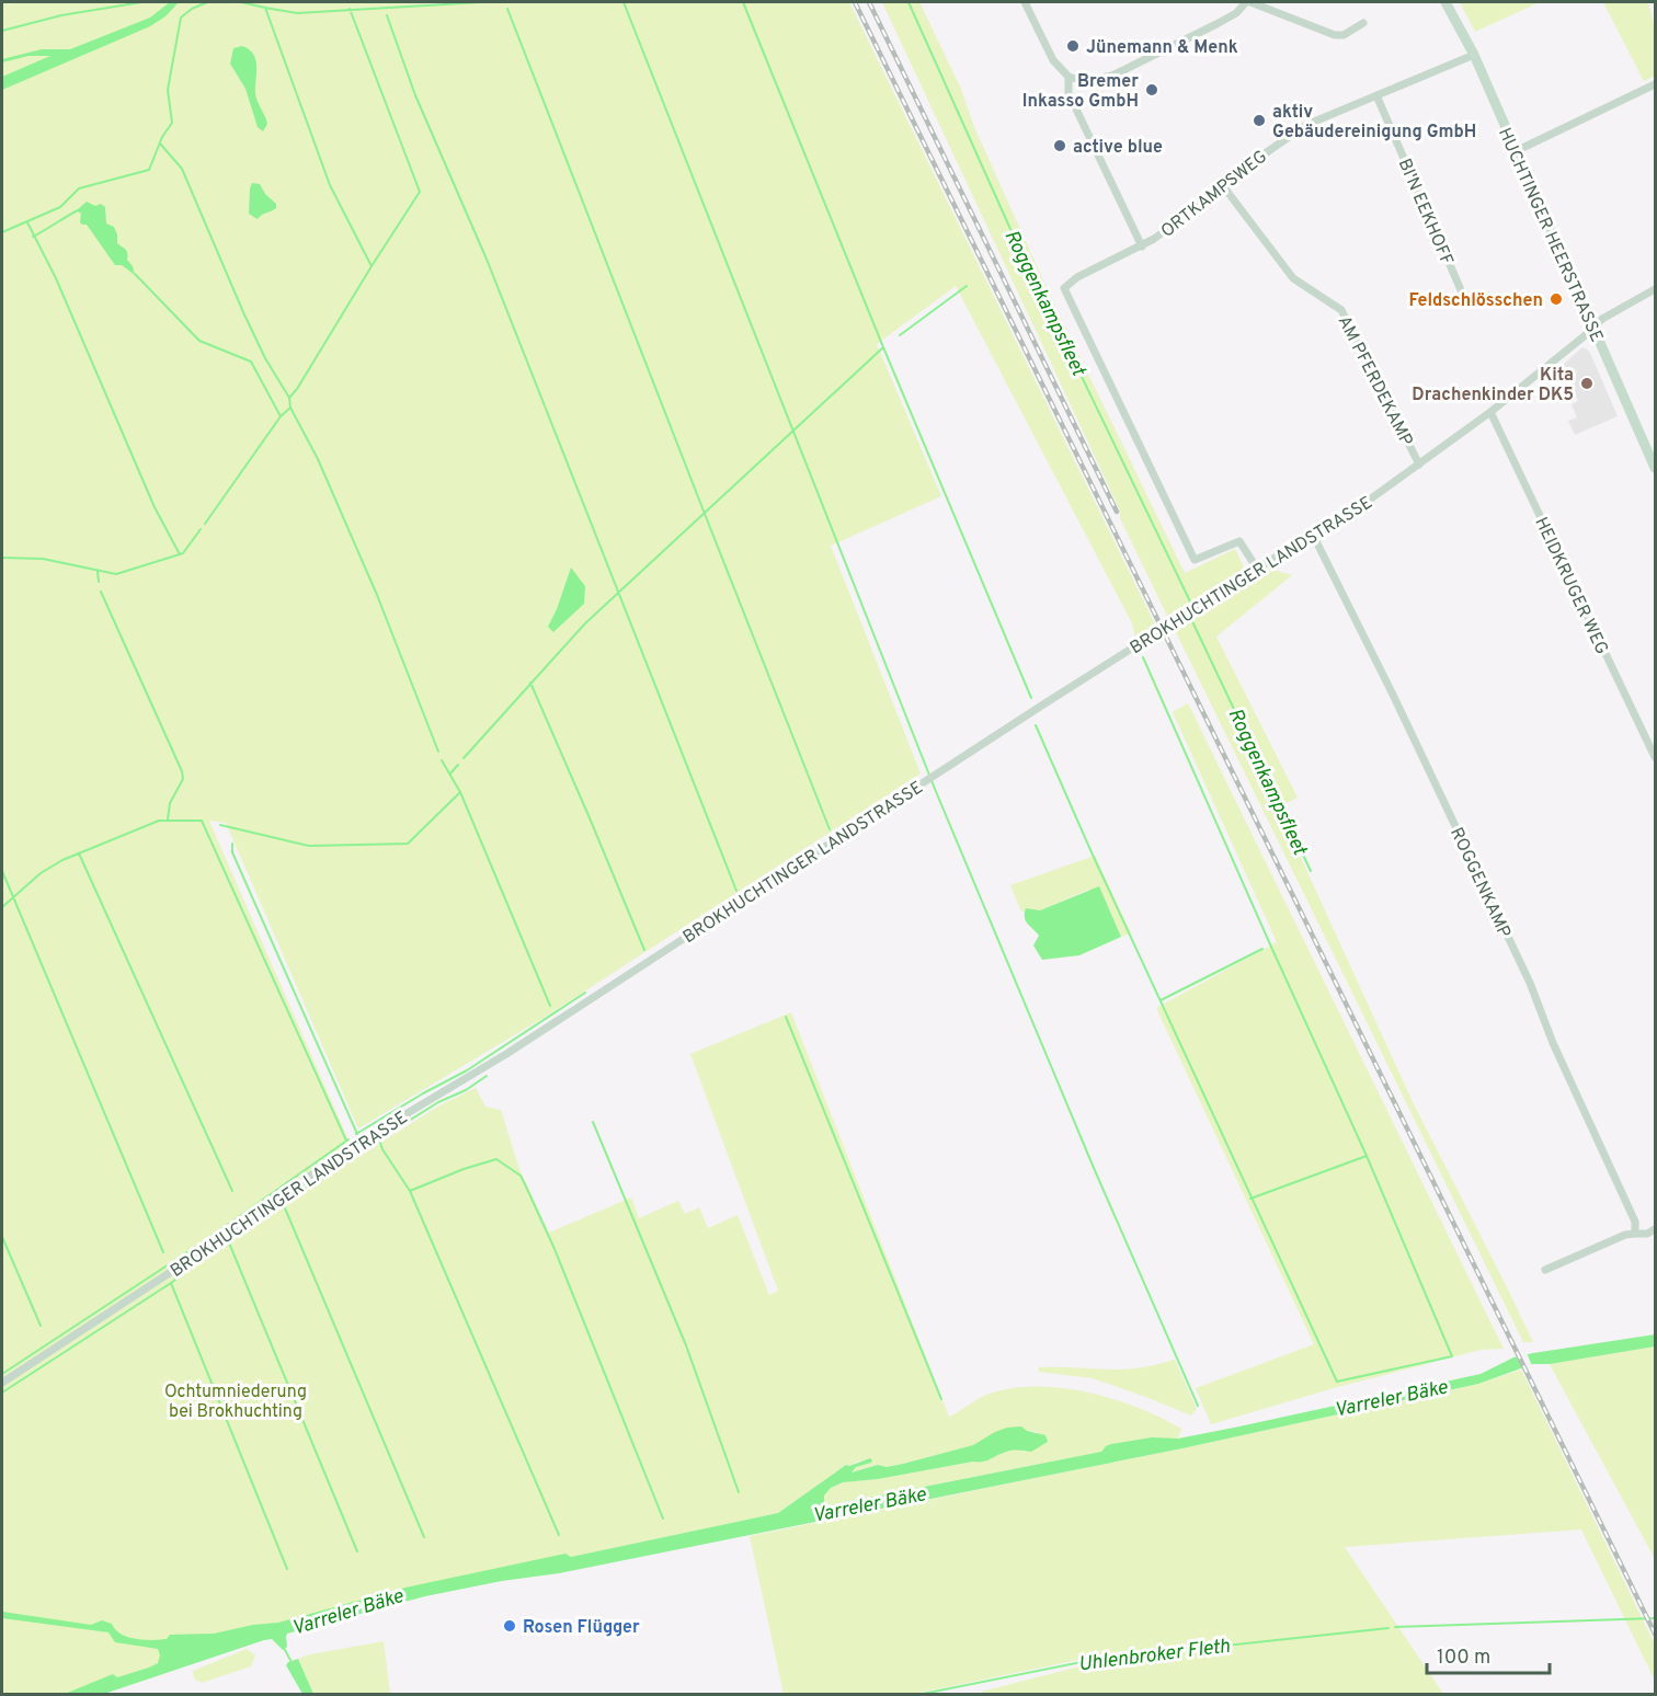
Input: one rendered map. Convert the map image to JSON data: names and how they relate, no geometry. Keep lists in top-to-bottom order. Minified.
{"streets":{"main road":["HUCHTINGER HEERSTRASSE"],"street":["ORTKAMPSWEG","BI'N EEKHOFF","AM PFERDEKAMP","BROKHUCHTINGER LANDSTRASSE","HEIDKRUGER WEG","ROGGENKAMP"]},"crossings":[["ORTKAMPSWEG","BI'N EEKHOFF"],["ORTKAMPSWEG","HUCHTINGER HEERSTRASSE"],["ORTKAMPSWEG","AM PFERDEKAMP"],["ORTKAMPSWEG","BROKHUCHTINGER LANDSTRASSE"],["HUCHTINGER HEERSTRASSE","BROKHUCHTINGER LANDSTRASSE"],["AM PFERDEKAMP","BROKHUCHTINGER LANDSTRASSE"],["BROKHUCHTINGER LANDSTRASSE","HEIDKRUGER WEG"],["BROKHUCHTINGER LANDSTRASSE","ROGGENKAMP"]],"water":["Roggenkampsfleet","Varreler Bäke","Uhlenbroker Fleth"],"parks":["Ochtumniederung bei Brokhuchting"],"places":["Jünemann & Menk","Bremer Inkasso GmbH","aktiv Gebäudereinigung GmbH","active blue","Feldschlösschen","Kita Drachenkinder DK5","Rosen Flügger"],"scale_bar":"100 m"}
